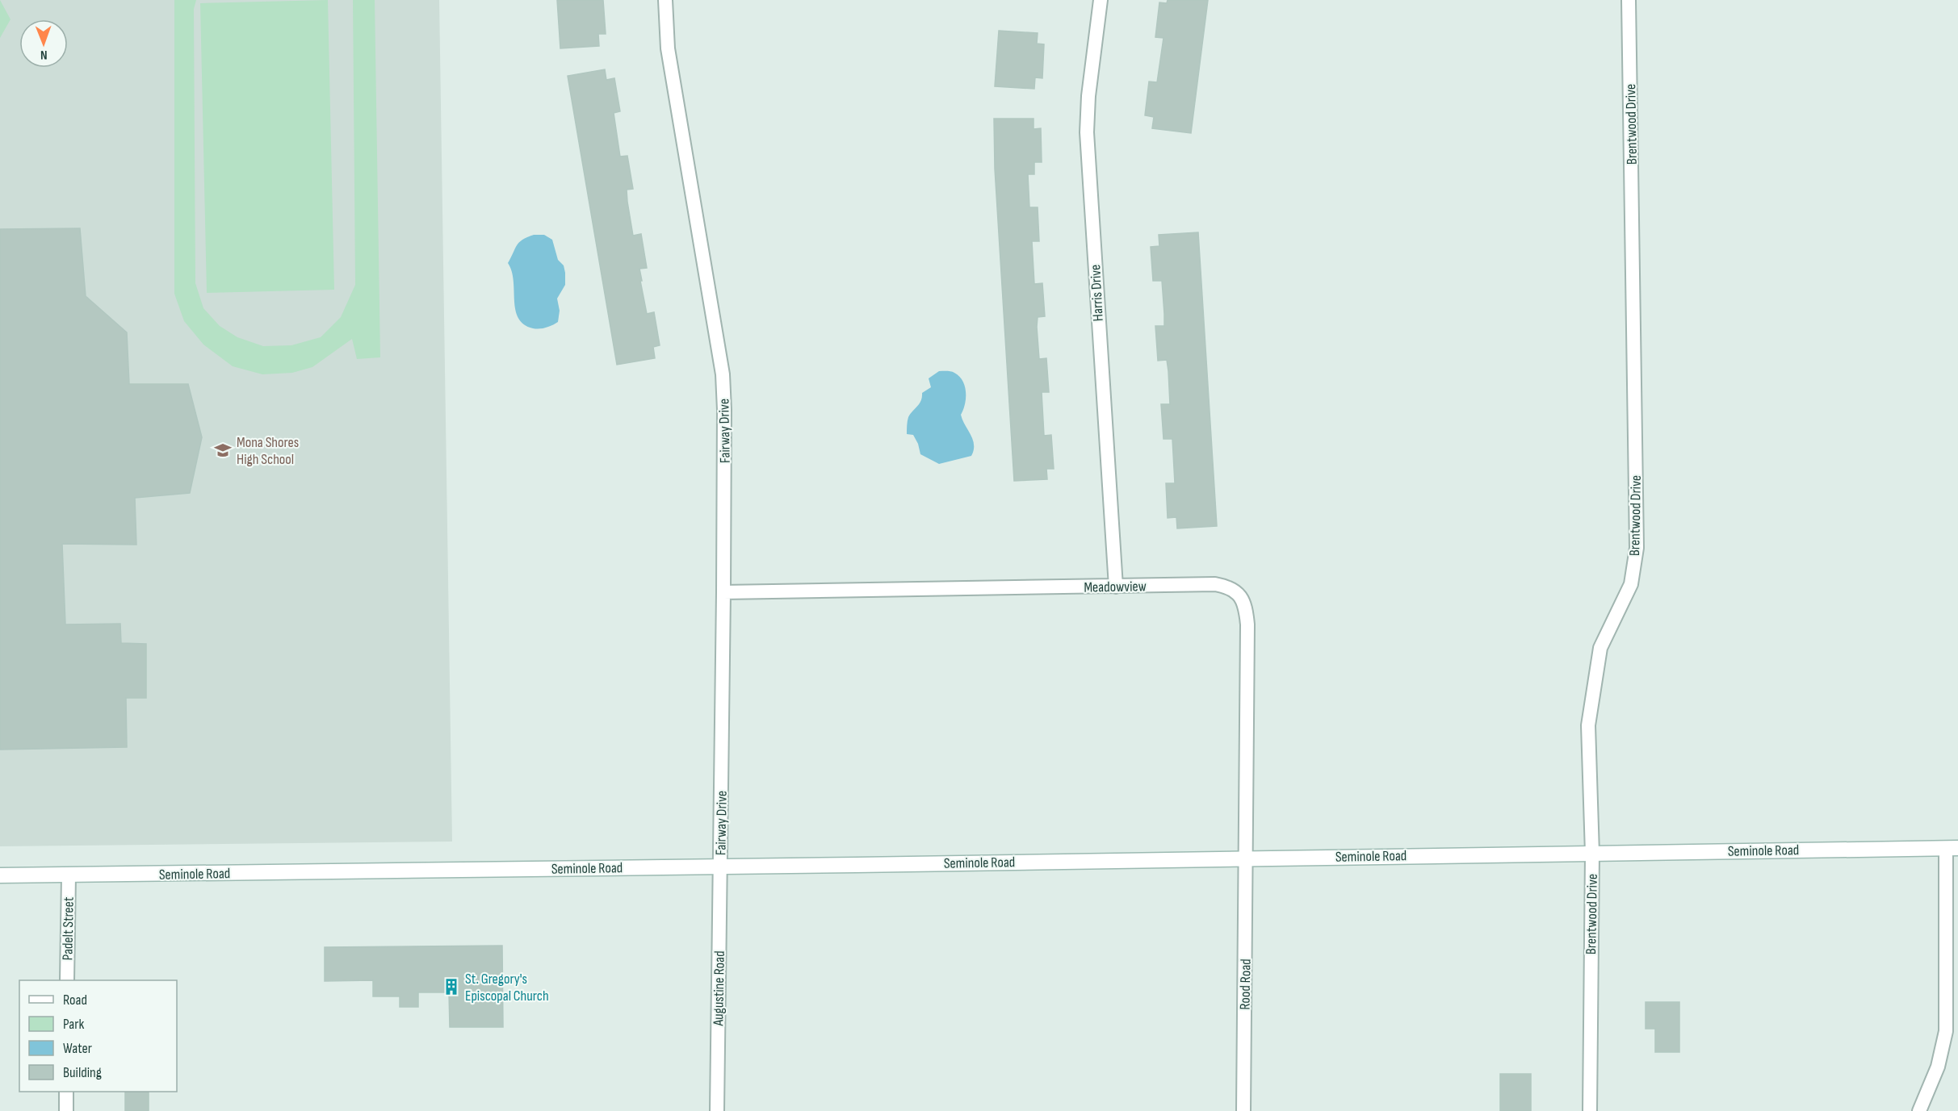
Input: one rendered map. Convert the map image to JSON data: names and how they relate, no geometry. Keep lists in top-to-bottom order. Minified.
{"streets":{"street":["Brentwood Drive","Harris Drive","Fairway Drive","Meadowview","Seminole Road","Padelt Street","Rood Road","Augustine Road"]},"crossings":[["Brentwood Drive","Seminole Road"],["Harris Drive","Meadowview"],["Fairway Drive","Meadowview"],["Fairway Drive","Seminole Road"],["Fairway Drive","Augustine Road"],["Meadowview","Seminole Road"],["Meadowview","Rood Road"],["Seminole Road","Padelt Street"],["Seminole Road","Rood Road"],["Seminole Road","Augustine Road"]],"places":{"school or university":["Mona Shores High School"],"building":["St. Gregory's Episcopal Church"]},"legend":["Road","Park","Water","Building"],"north":"bottom"}
